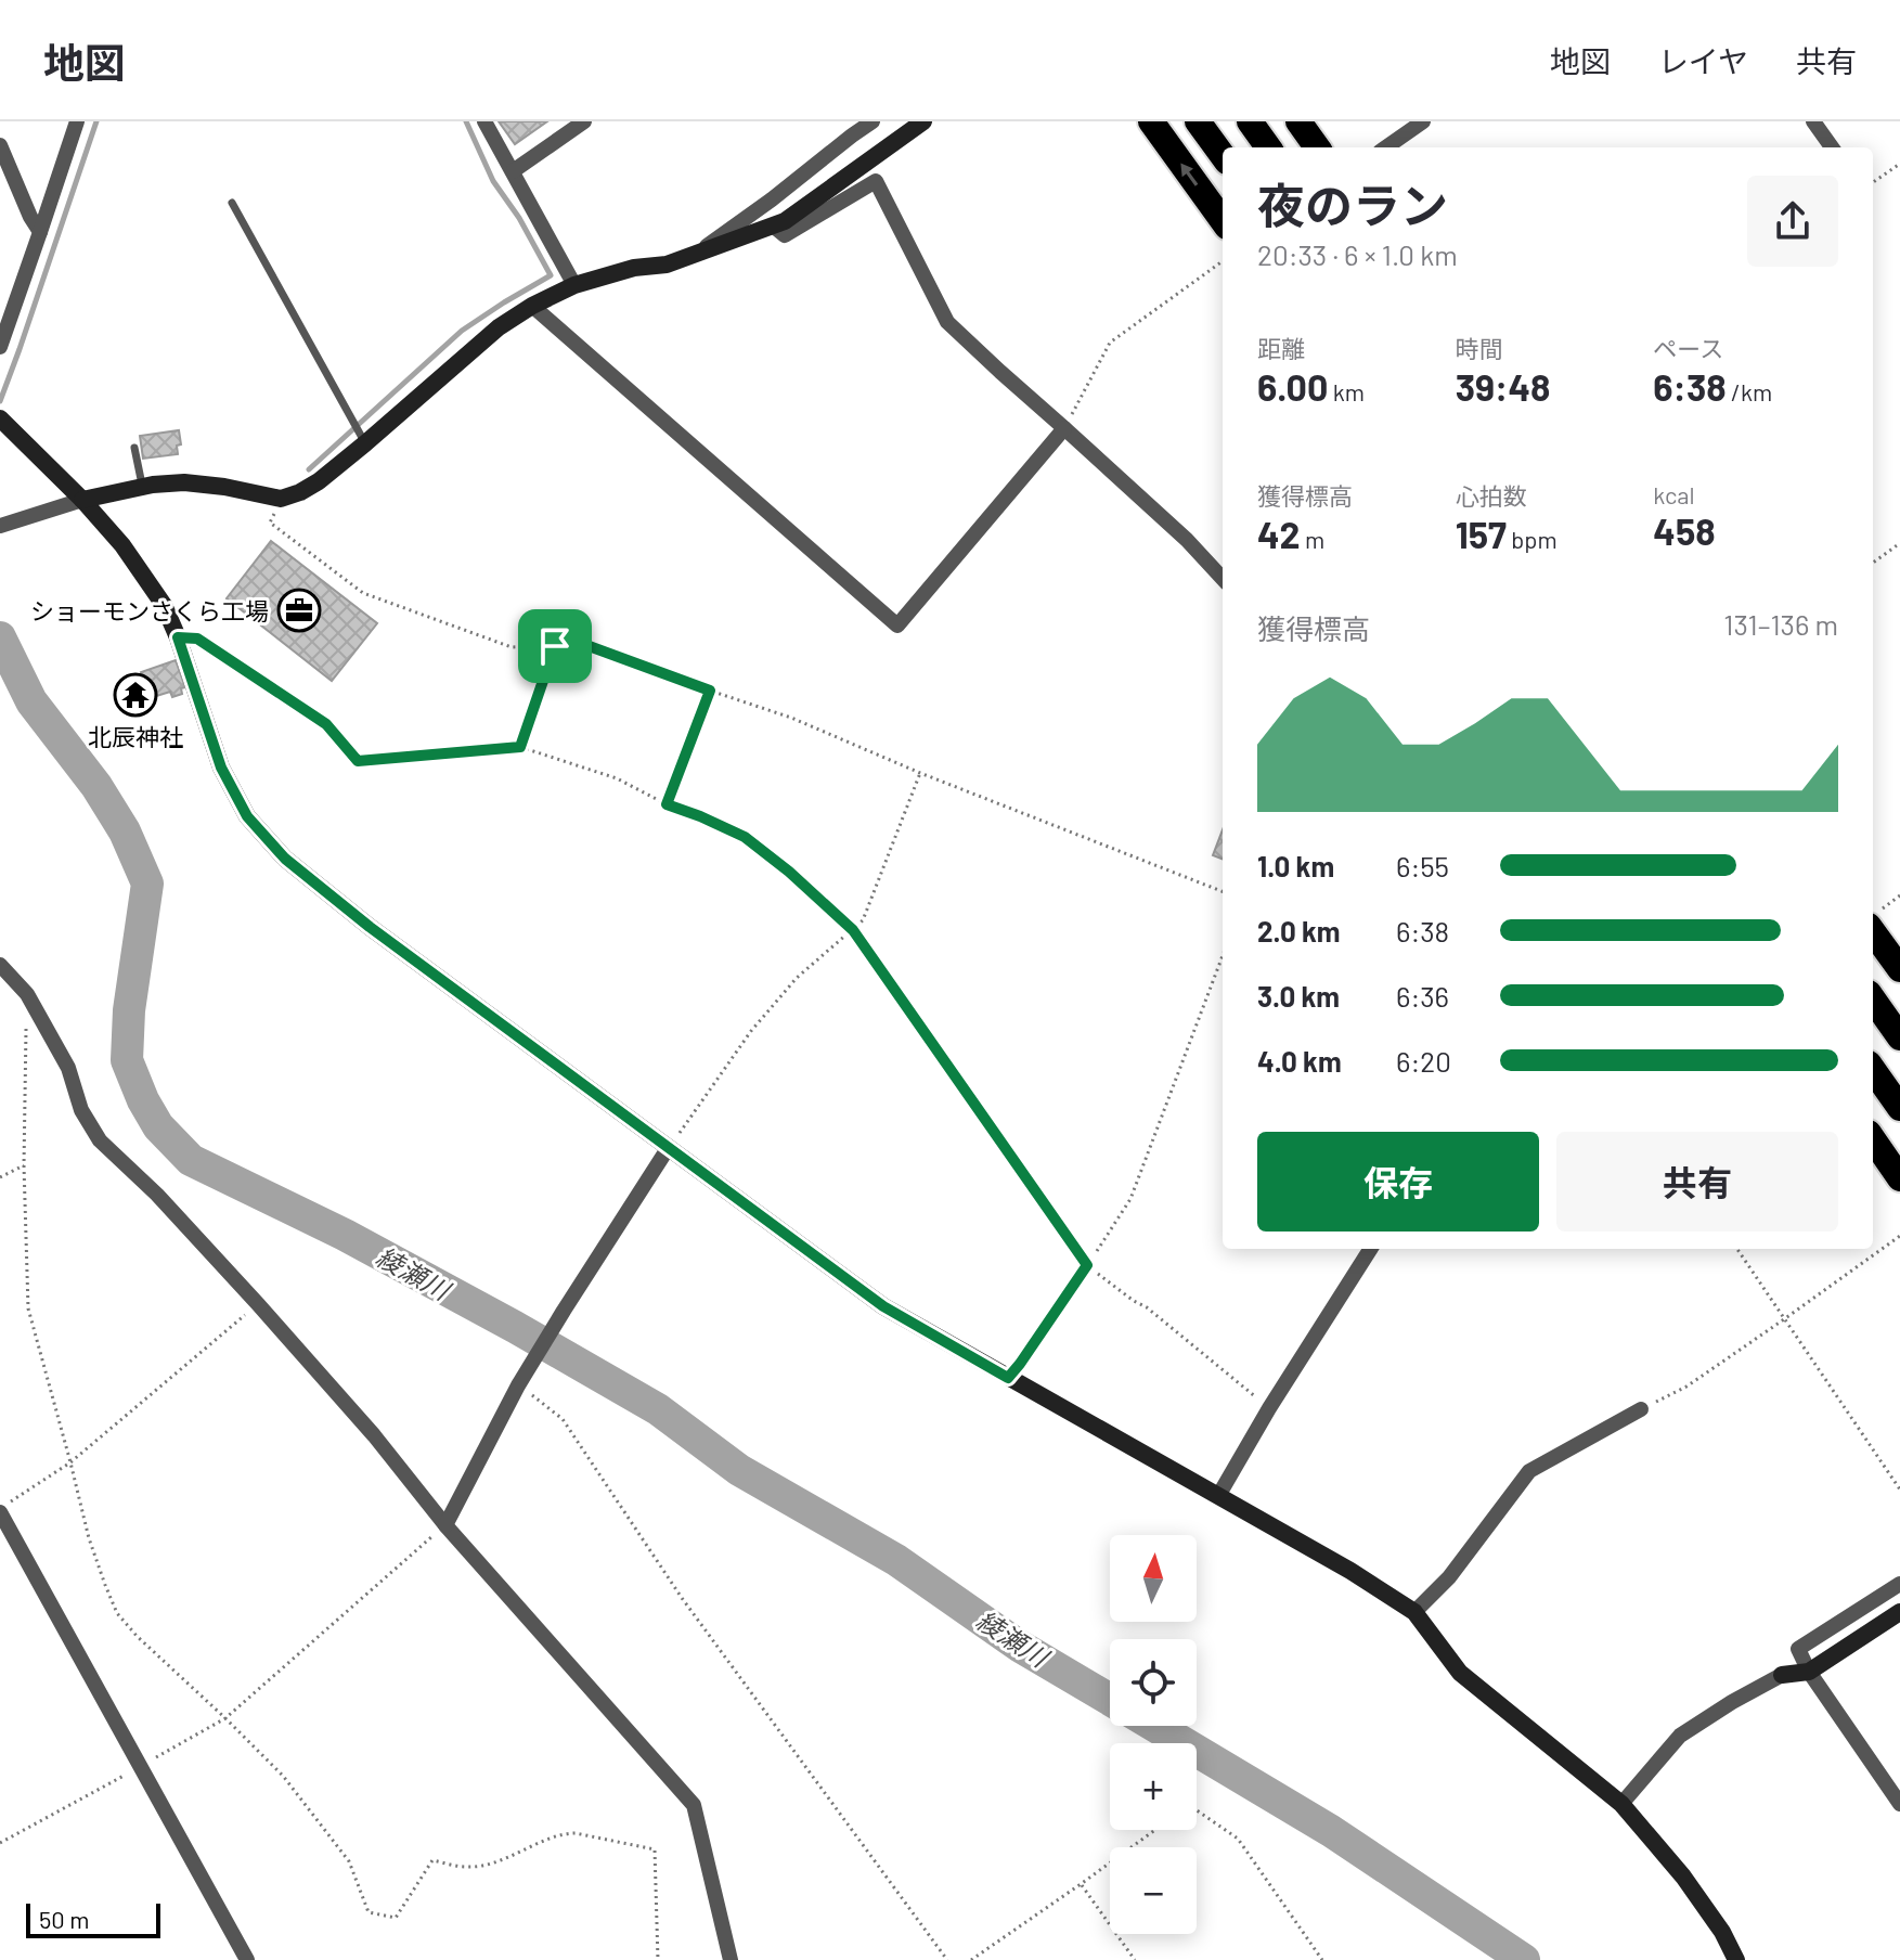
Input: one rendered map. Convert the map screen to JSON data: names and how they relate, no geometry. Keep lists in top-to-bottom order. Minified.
{"water":["綾瀬川"],"places":{"office":["ショーモンさくら工場"],"temple":["北辰神社"]},"scale_bar":"50 m","north":"top","page":{"header":"地図","nav":["地図","レイヤ","共有"],"heading":["夜のラン","20:33 · 6 × 1.0 km"],"stats":[["距離","6.00 km"],["時間","39:48"],["ペース","6:38 /km"],["獲得標高","42 m"],["心拍数","157 bpm"],["kcal","458"]],"chart":["獲得標高","131–136 m"],"list":[{"name":"1.0 km","note":"6:55"},{"name":"2.0 km","note":"6:38"},{"name":"3.0 km","note":"6:36"},{"name":"4.0 km","note":"6:20"}],"buttons":["保存","共有"],"map_buttons":["+","−"],"scale":"50 m"}}
